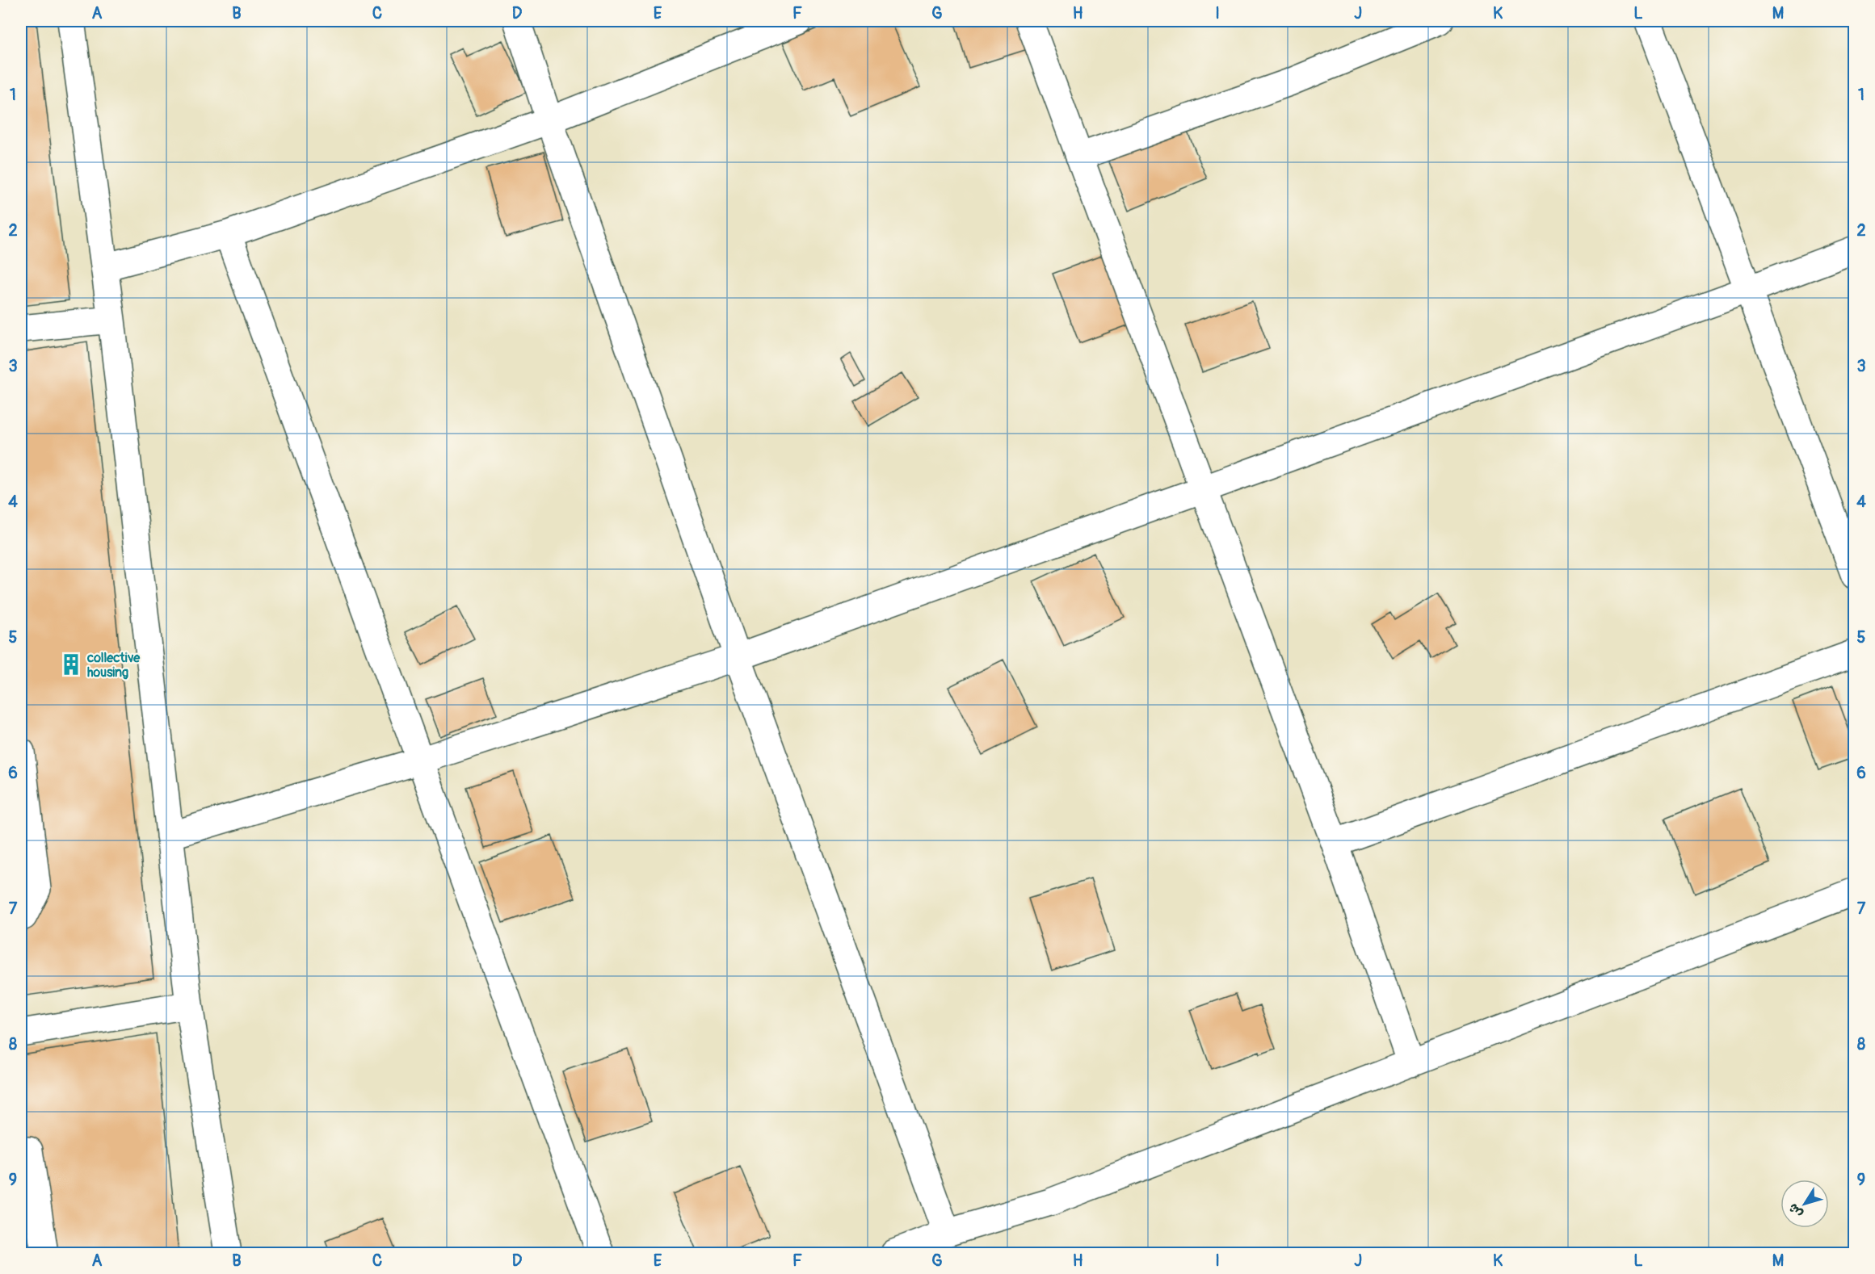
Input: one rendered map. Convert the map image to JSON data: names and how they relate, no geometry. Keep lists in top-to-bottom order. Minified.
{"places":{"building":["collective housing"]},"north":"bottom left","grid":{"columns":["A","B","C","D","E","F","G","H","I","J","K","L","M"],"rows":["1","2","3","4","5","6","7","8","9"]}}
